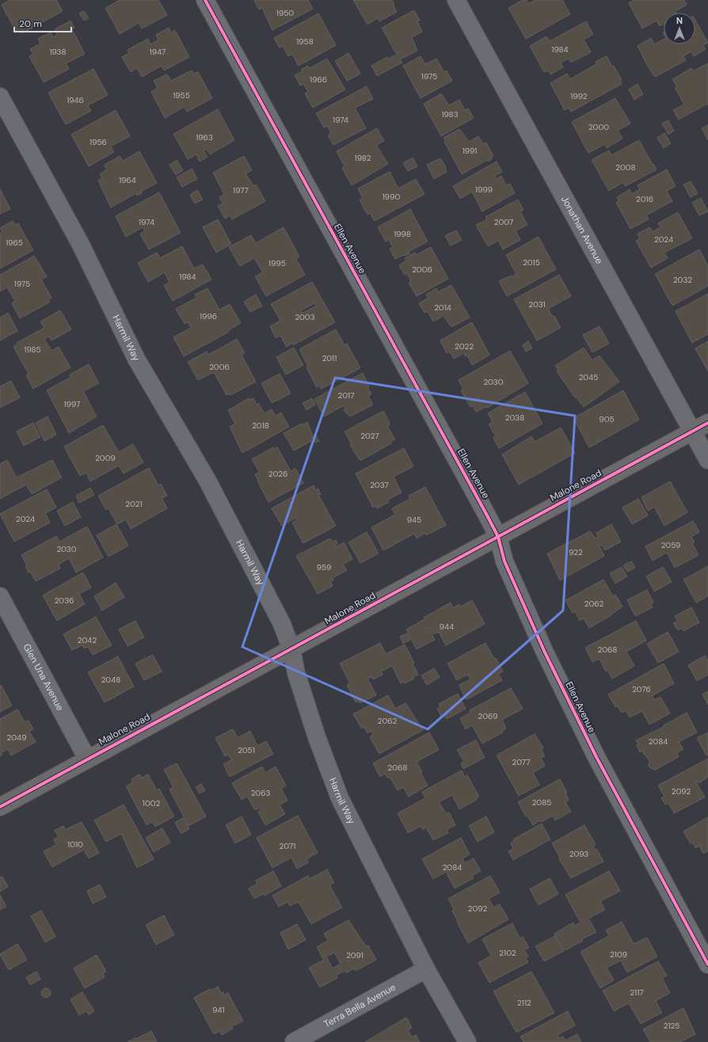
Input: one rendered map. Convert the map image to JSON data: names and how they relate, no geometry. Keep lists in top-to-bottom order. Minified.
{"streets":{"street":["Jonathan Avenue","Ellen Avenue","Harmil Way","Malone Road","Glen Una Avenue","Terra Bella Avenue"]},"crossings":[["Jonathan Avenue","Malone Road"],["Ellen Avenue","Malone Road"],["Harmil Way","Malone Road"],["Harmil Way","Terra Bella Avenue"],["Malone Road","Glen Una Avenue"]],"house_numbers":["1950","1958","1984","1938","1947","1975","1966","1955","1992","1946","1983","1974","2000","1963","1956","1991","1982","2008","1964","1999","1977","1990","2016","1974","2007","1998","2024","1965","2015","1995","2006","1984","2032","1975","2031","2014","1996","2003","2022","1985","2011","2006","2045","2030","2017","1997","2038","905","2018","2027","2009","2026","2037","2021","2024","945","2059","2030","922","959","2036","2062","944","2042","2068","2048","2076","2069","2062","2049","2084","2051","2077","2068","2092","2063","2085","1002","1010","2071","2093","2084","2092","2102","2109","2091","2117","2112","941","2125"],"scale_bar":"20 m","north":"top"}
